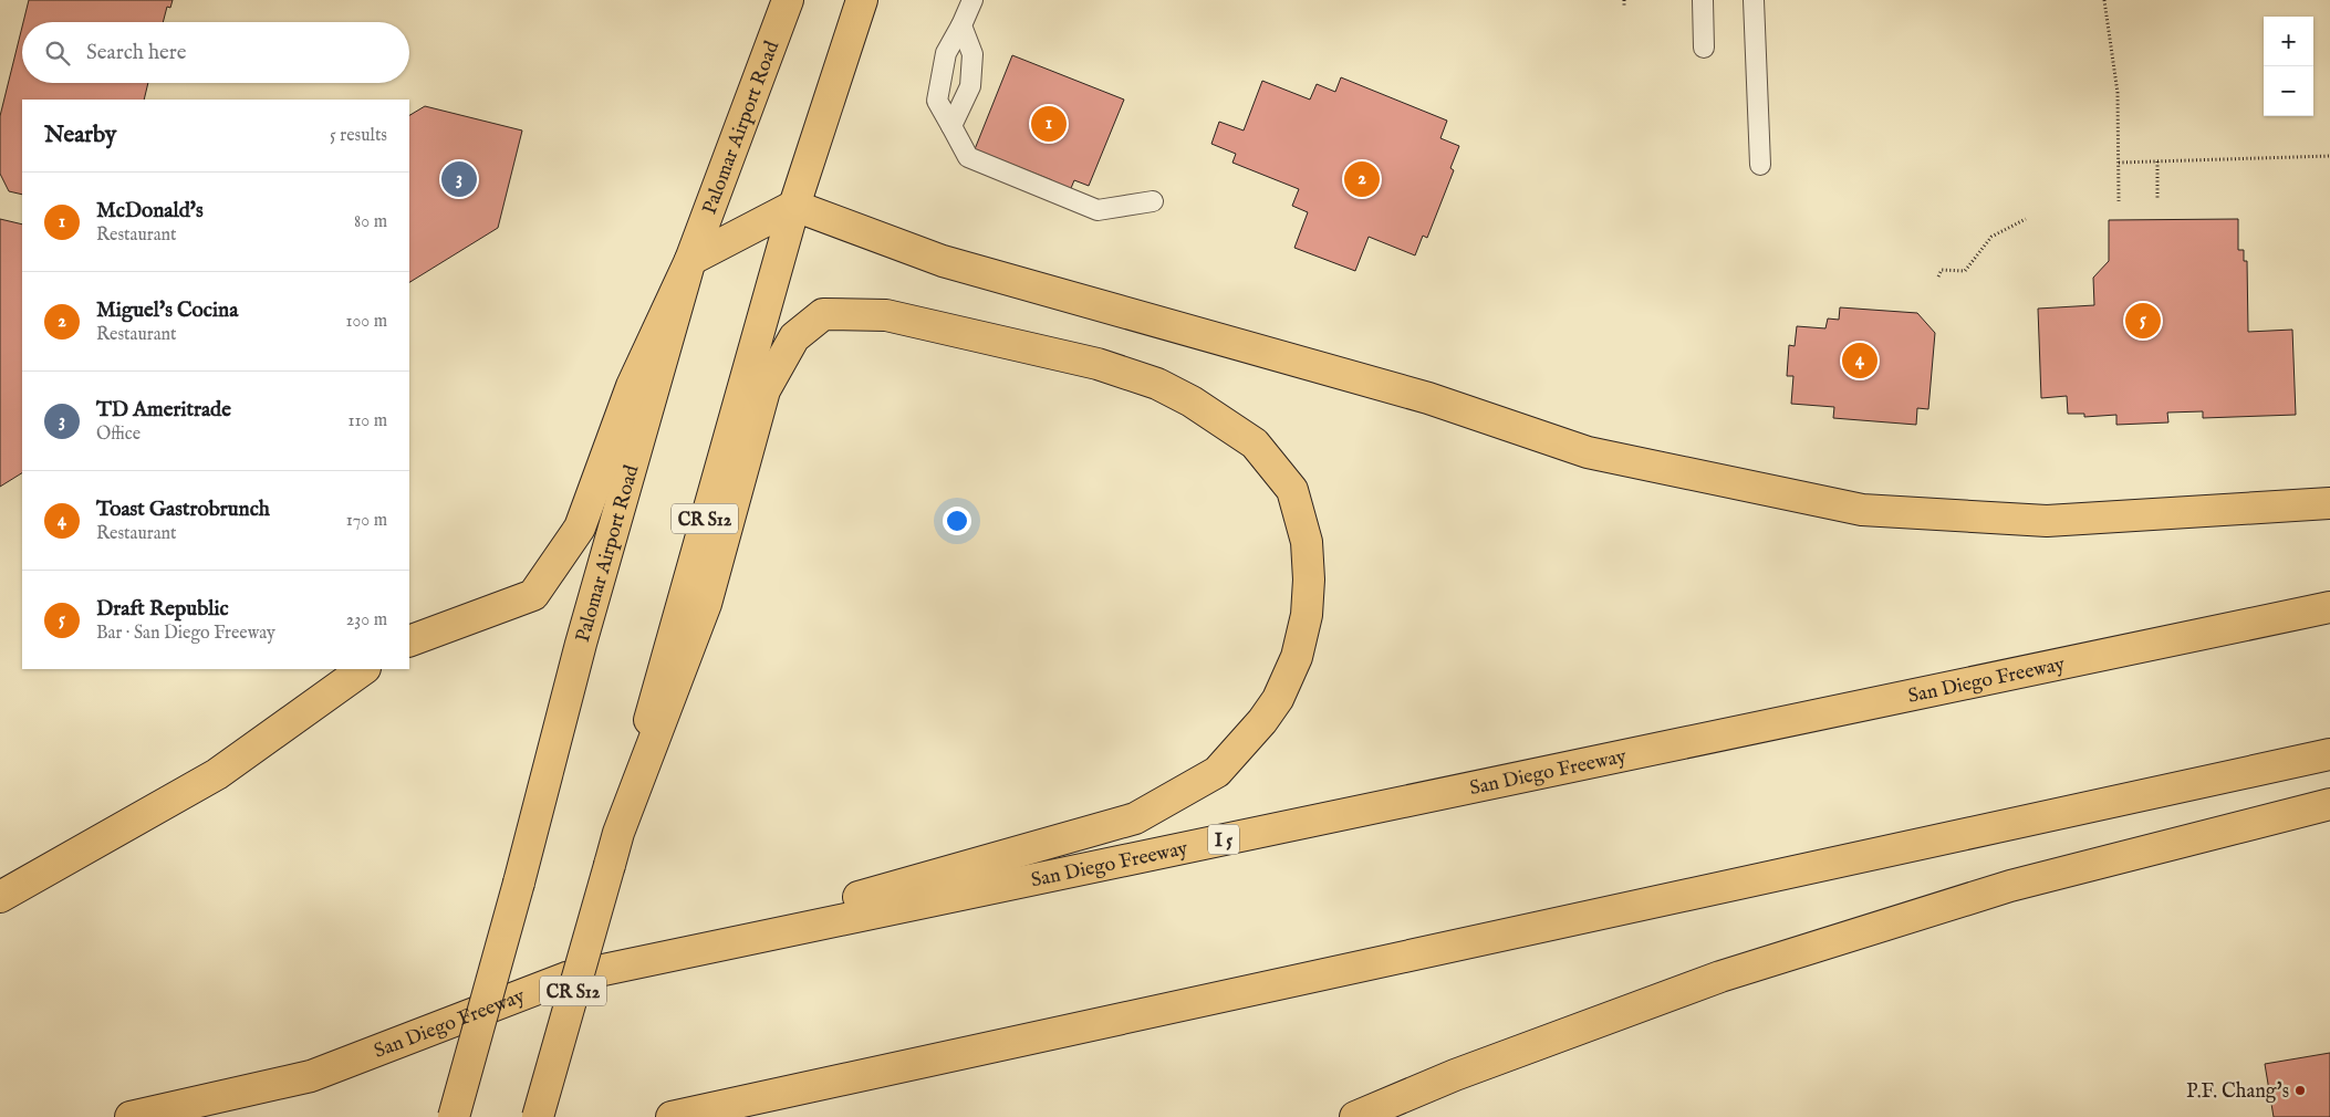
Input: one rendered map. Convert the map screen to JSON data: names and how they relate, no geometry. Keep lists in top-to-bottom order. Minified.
{"streets":{"main road":["Palomar Airport Road","CR S12","San Diego Freeway","I 5"]},"places":["P.F. Chang's"],"page":{"map_buttons":["+","−"],"search":"Search here","heading":["Nearby","5 results"],"pins":["1","2","3","5","4"],"list":[{"mark":"1","name":"McDonald's","note":"Restaurant","value":"80 m"},{"mark":"2","name":"Miguel's Cocina","note":"Restaurant","value":"100 m"},{"mark":"3","name":"TD Ameritrade","note":"Office","value":"110 m"},{"mark":"4","name":"Toast Gastrobrunch","note":"Restaurant","value":"170 m"},{"mark":"5","name":"Draft Republic","note":"Bar · San Diego Freeway","value":"230 m"}]}}
